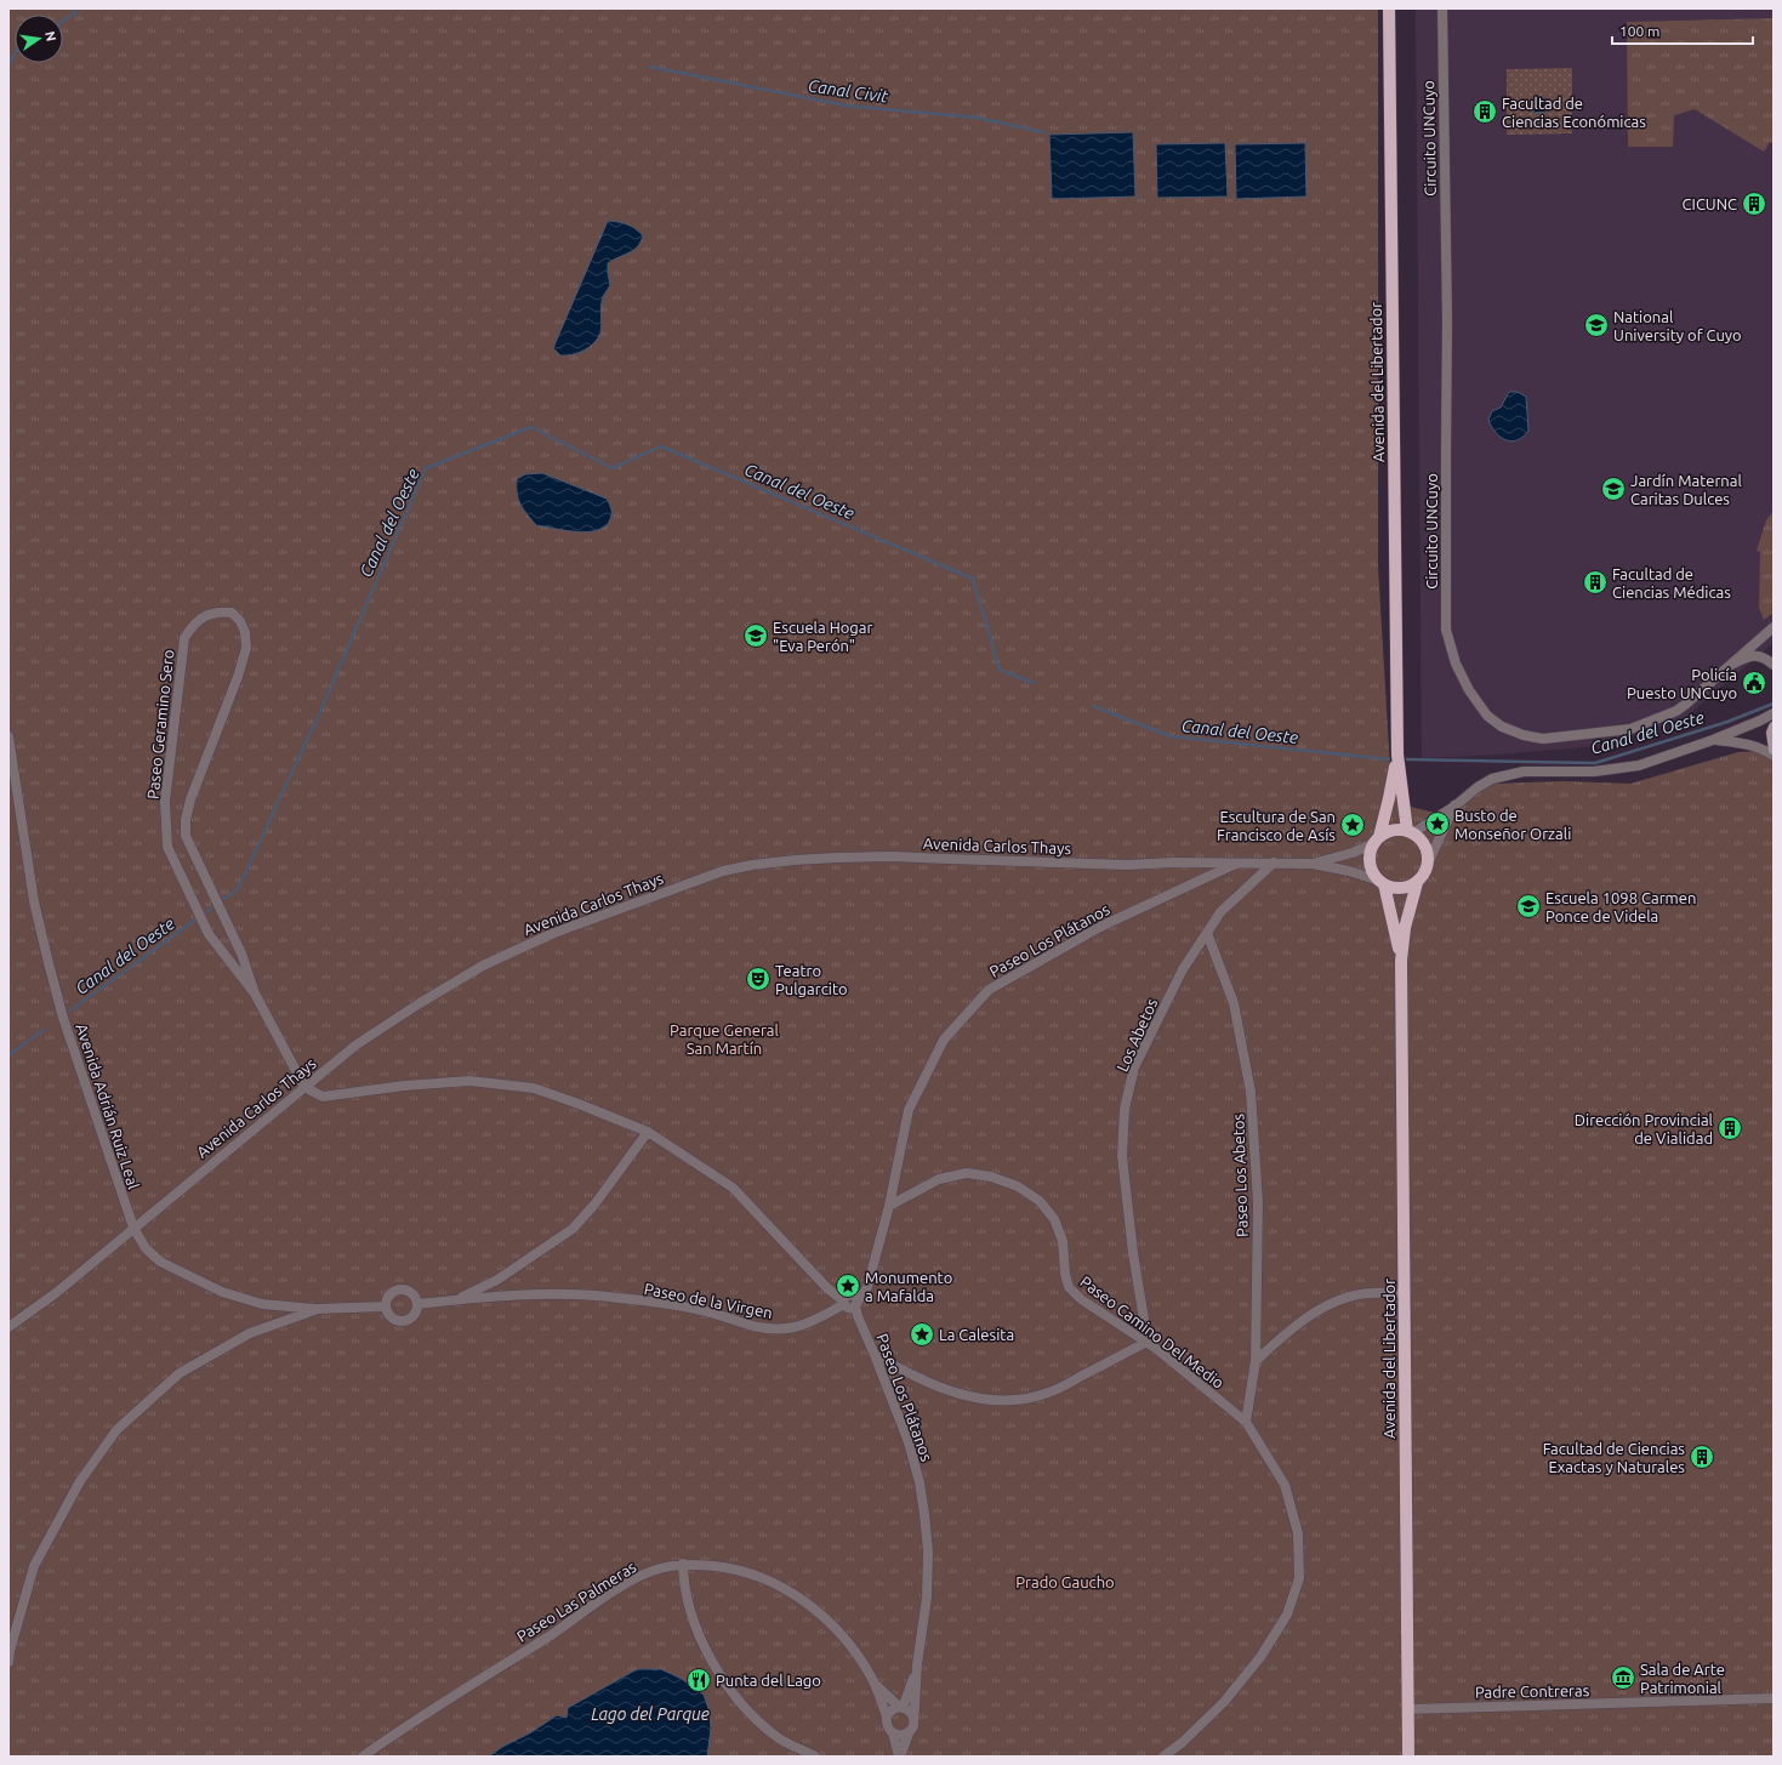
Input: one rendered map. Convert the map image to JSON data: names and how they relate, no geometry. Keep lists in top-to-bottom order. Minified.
{"streets":{"main road":["Avenida del Libertador"],"street":["Circuito UNCuyo","Paseo Geramino Sero","Avenida Carlos Thays","Paseo Los Plátanos","Los Abetos","Avenida Adrián Ruiz Leal","Paseo Los Abetos","Paseo de la Virgen","Paseo Camino Del Medio","Paseo Las Palmeras","Padre Contreras"]},"crossings":[["Avenida del Libertador","Avenida Carlos Thays"],["Avenida del Libertador","Padre Contreras"],["Paseo Geramino Sero","Avenida Carlos Thays"],["Avenida Carlos Thays","Paseo Los Plátanos"],["Avenida Carlos Thays","Los Abetos"],["Avenida Carlos Thays","Avenida Adrián Ruiz Leal"],["Paseo Los Plátanos","Paseo de la Virgen"],["Paseo Los Plátanos","Paseo Camino Del Medio"],["Los Abetos","Paseo Los Abetos"],["Los Abetos","Paseo Camino Del Medio"],["Paseo Los Abetos","Paseo Camino Del Medio"]],"water":["Canal Civit","Canal del Oeste","Lago del Parque"],"parks":["Parque General San Martín","Prado Gaucho"],"places":{"building":["Facultad de Ciencias Económicas","CICUNC","Facultad de Ciencias Médicas","Dirección Provincial de Vialidad","Facultad de Ciencias Exactas y Naturales"],"school or university":["National University of Cuyo","Jardín Maternal Caritas Dulces","Escuela Hogar \"Eva Perón\"","Escuela 1098 Carmen Ponce de Videla"],"public building":["Policía Puesto UNCuyo"],"place":["Busto de Monseñor Orzali","Escultura de San Francisco de Asís","Monumento a Mafalda","La Calesita"],"theatre":["Teatro Pulgarcito"],"museum":["Sala de Arte Patrimonial"],"restaurant":["Punta del Lago"]},"scale_bar":"100 m","north":"right"}
